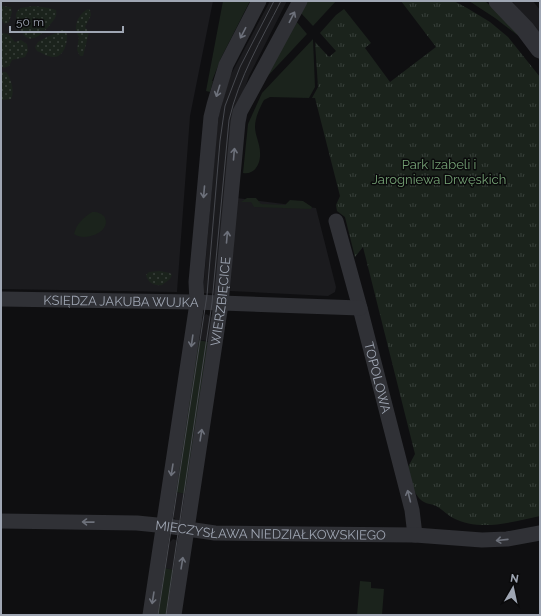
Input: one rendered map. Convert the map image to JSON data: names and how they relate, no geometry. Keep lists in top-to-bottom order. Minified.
{"streets":{"street":["KSIĘDZA JAKUBA WUJKA","WIERZBIĘCICE","TOPOLOWA","MIECZYSŁAWA NIEDZIAŁKOWSKIEGO"]},"crossings":[["KSIĘDZA JAKUBA WUJKA","WIERZBIĘCICE"],["KSIĘDZA JAKUBA WUJKA","TOPOLOWA"],["WIERZBIĘCICE","MIECZYSŁAWA NIEDZIAŁKOWSKIEGO"],["TOPOLOWA","MIECZYSŁAWA NIEDZIAŁKOWSKIEGO"]],"one_way":["TOPOLOWA","MIECZYSŁAWA NIEDZIAŁKOWSKIEGO"],"parks":["Park Izabeli i Jarogniewa Drwęskich"],"scale_bar":"50 m","north":"top"}
